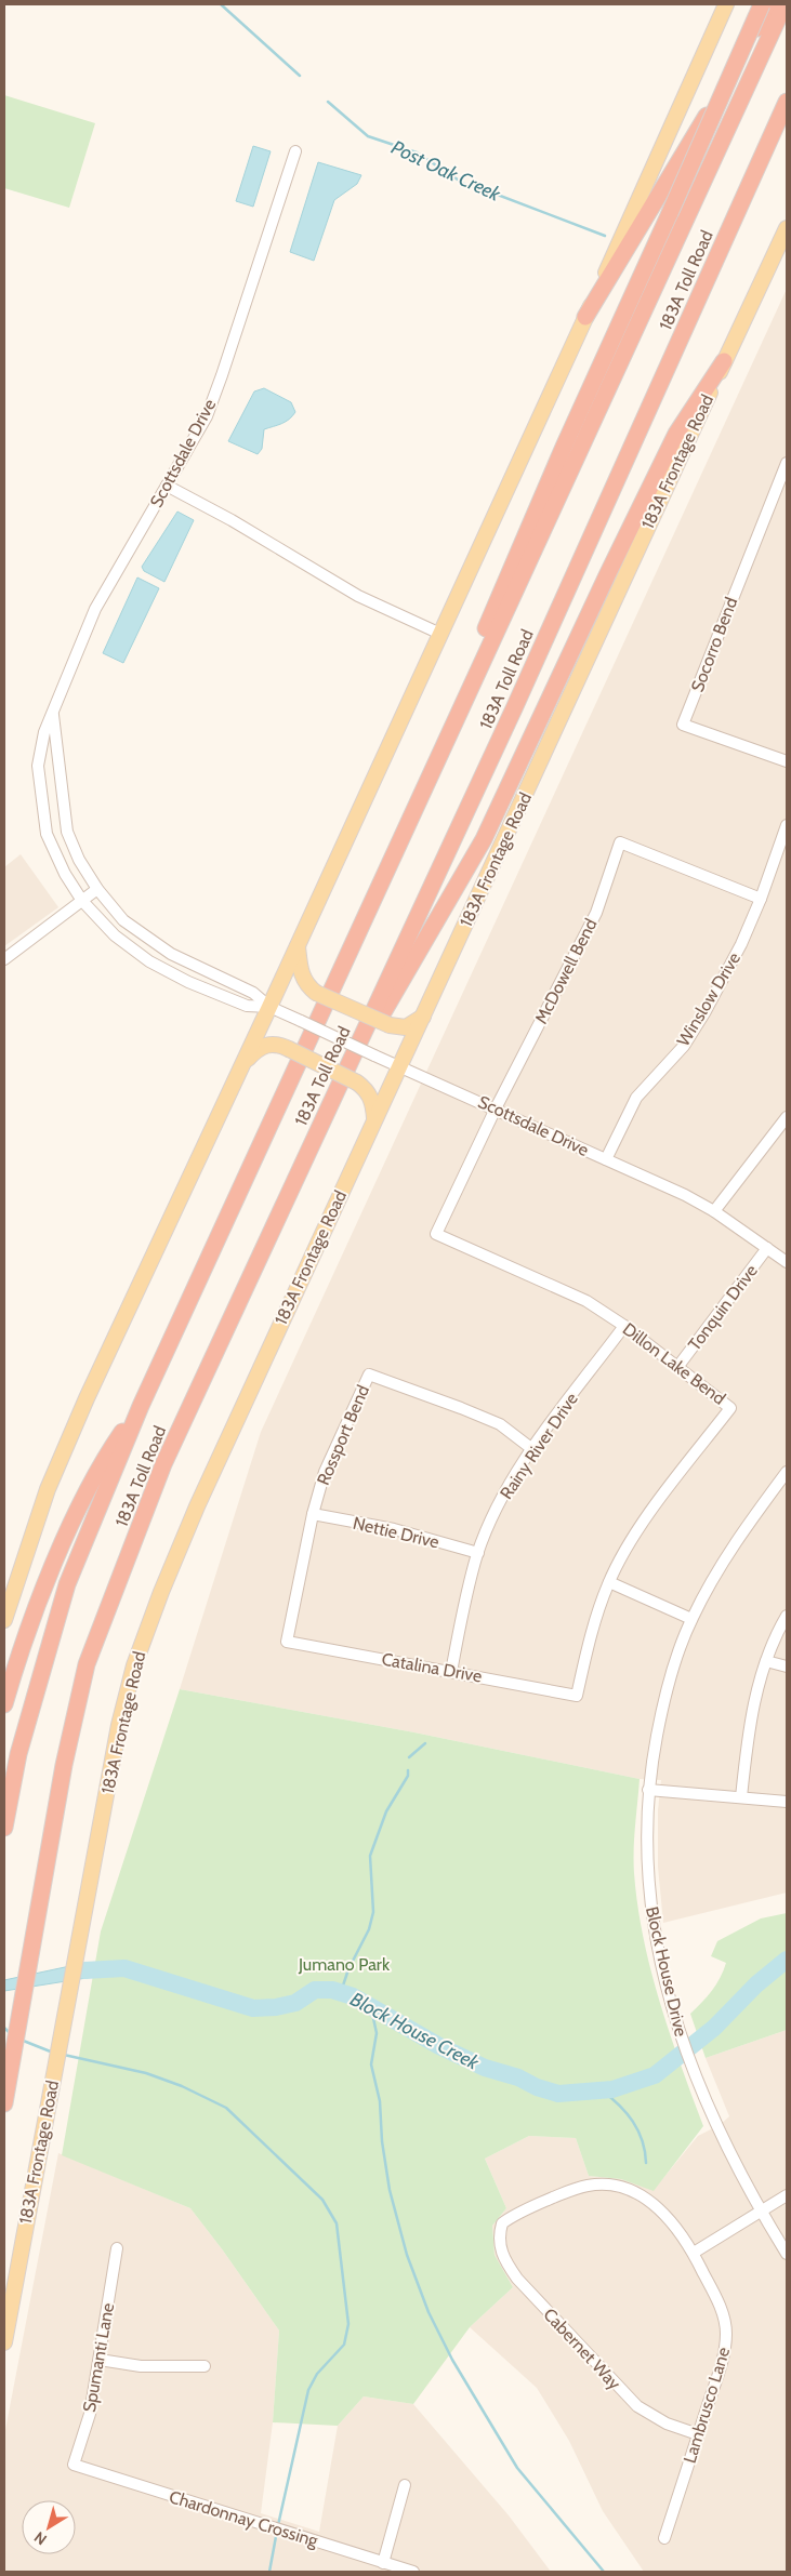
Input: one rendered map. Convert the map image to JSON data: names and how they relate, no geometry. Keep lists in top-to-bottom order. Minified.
{"streets":{"highway":["183A Toll Road"],"main road":["183A Frontage Road"],"street":["Scottsdale Drive","Socorro Bend","McDowell Bend","Winslow Drive","Tonquin Drive","Dillon Lake Bend","Rossport Bend","Rainy River Drive","Nettie Drive","Catalina Drive","Block House Drive","Cabernet Way","Spumanti Lane","Lambrusco Lane","Chardonnay Crossing"]},"crossings":[["Scottsdale Drive","183A Frontage Road"],["Scottsdale Drive","McDowell Bend"],["Scottsdale Drive","Winslow Drive"],["Scottsdale Drive","Tonquin Drive"],["McDowell Bend","Winslow Drive"],["McDowell Bend","Dillon Lake Bend"],["Tonquin Drive","Dillon Lake Bend"],["Dillon Lake Bend","Rainy River Drive"],["Dillon Lake Bend","Catalina Drive"],["Rossport Bend","Rainy River Drive"],["Rossport Bend","Nettie Drive"],["Rossport Bend","Catalina Drive"],["Rainy River Drive","Nettie Drive"],["Rainy River Drive","Catalina Drive"],["Cabernet Way","Lambrusco Lane"],["Spumanti Lane","Chardonnay Crossing"]],"water":["Post Oak Creek","Block House Creek"],"parks":["Jumano Park"],"north":"bottom left"}
